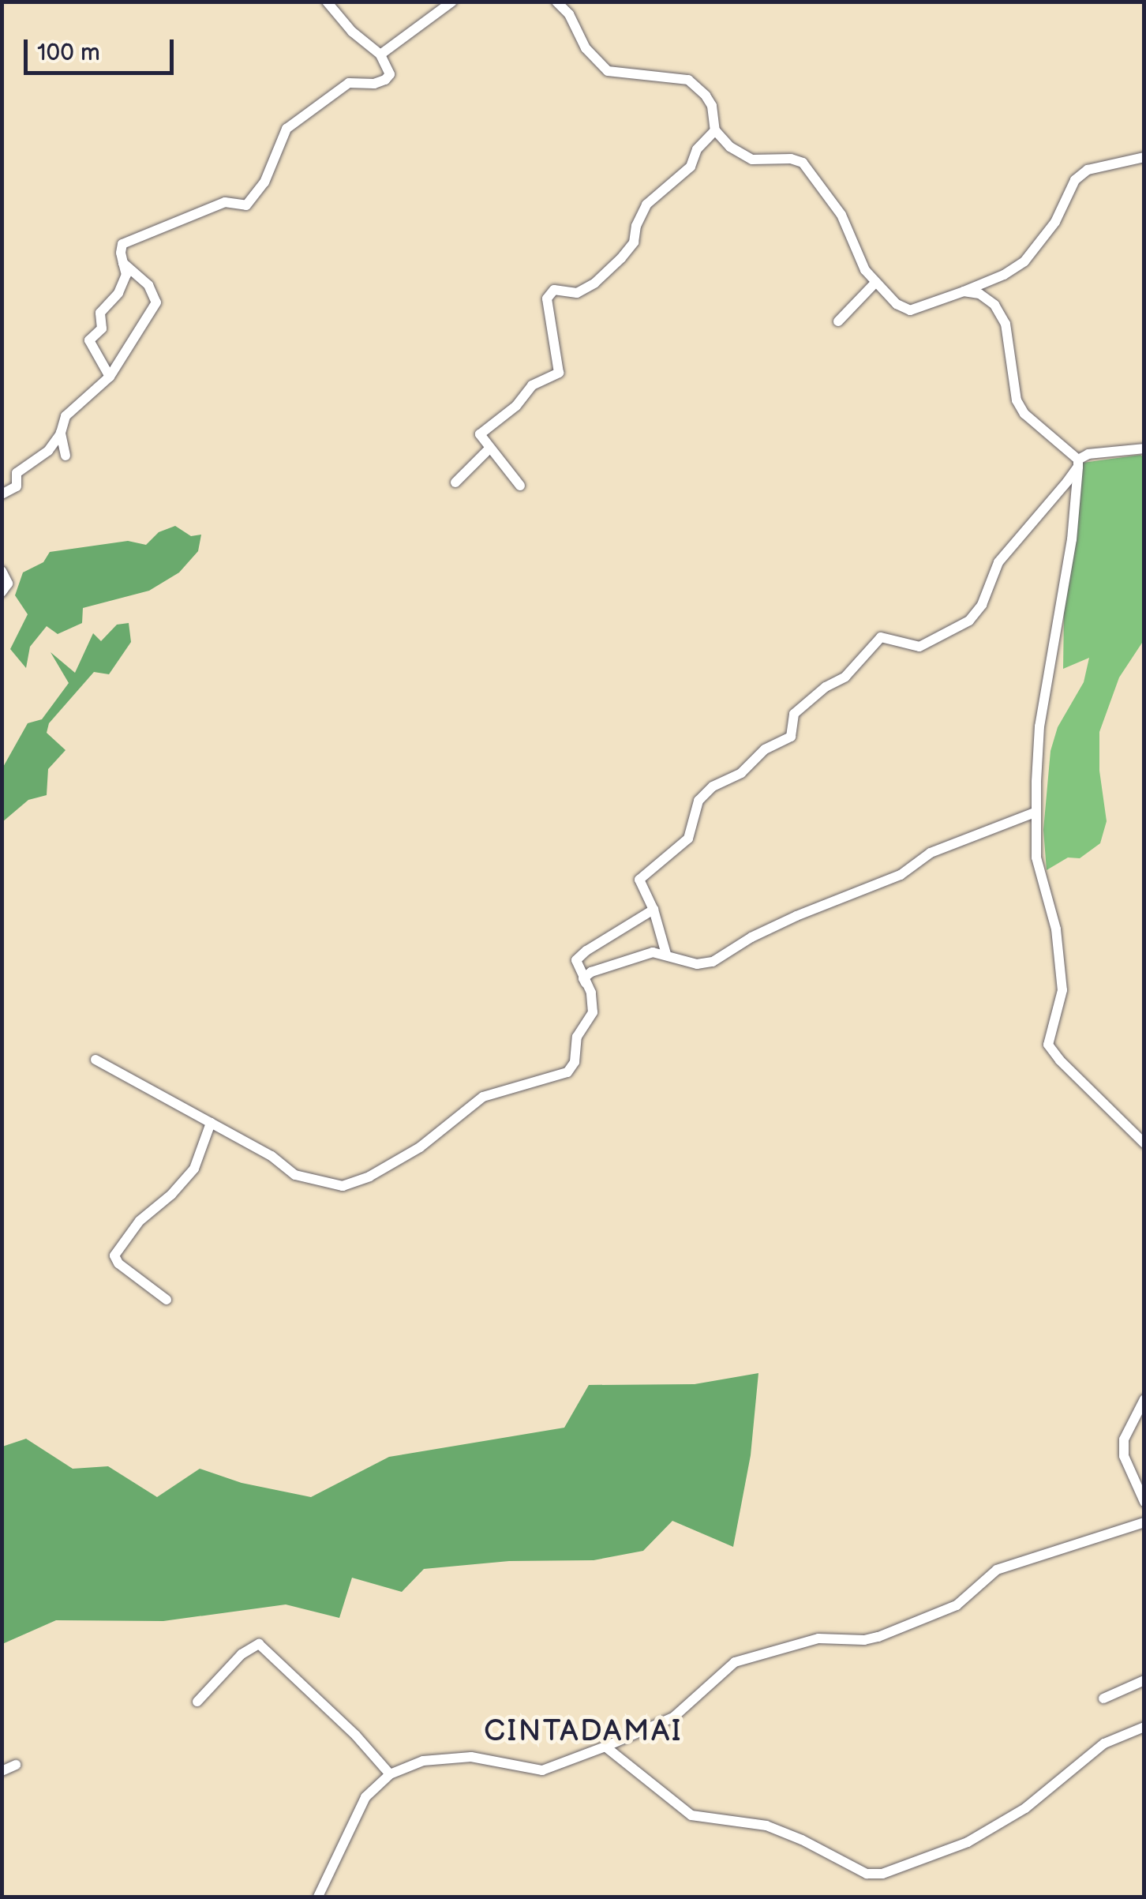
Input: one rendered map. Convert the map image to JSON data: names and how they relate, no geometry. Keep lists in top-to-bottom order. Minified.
{"districts":["CINTADAMAI"],"scale_bar":"100 m"}
